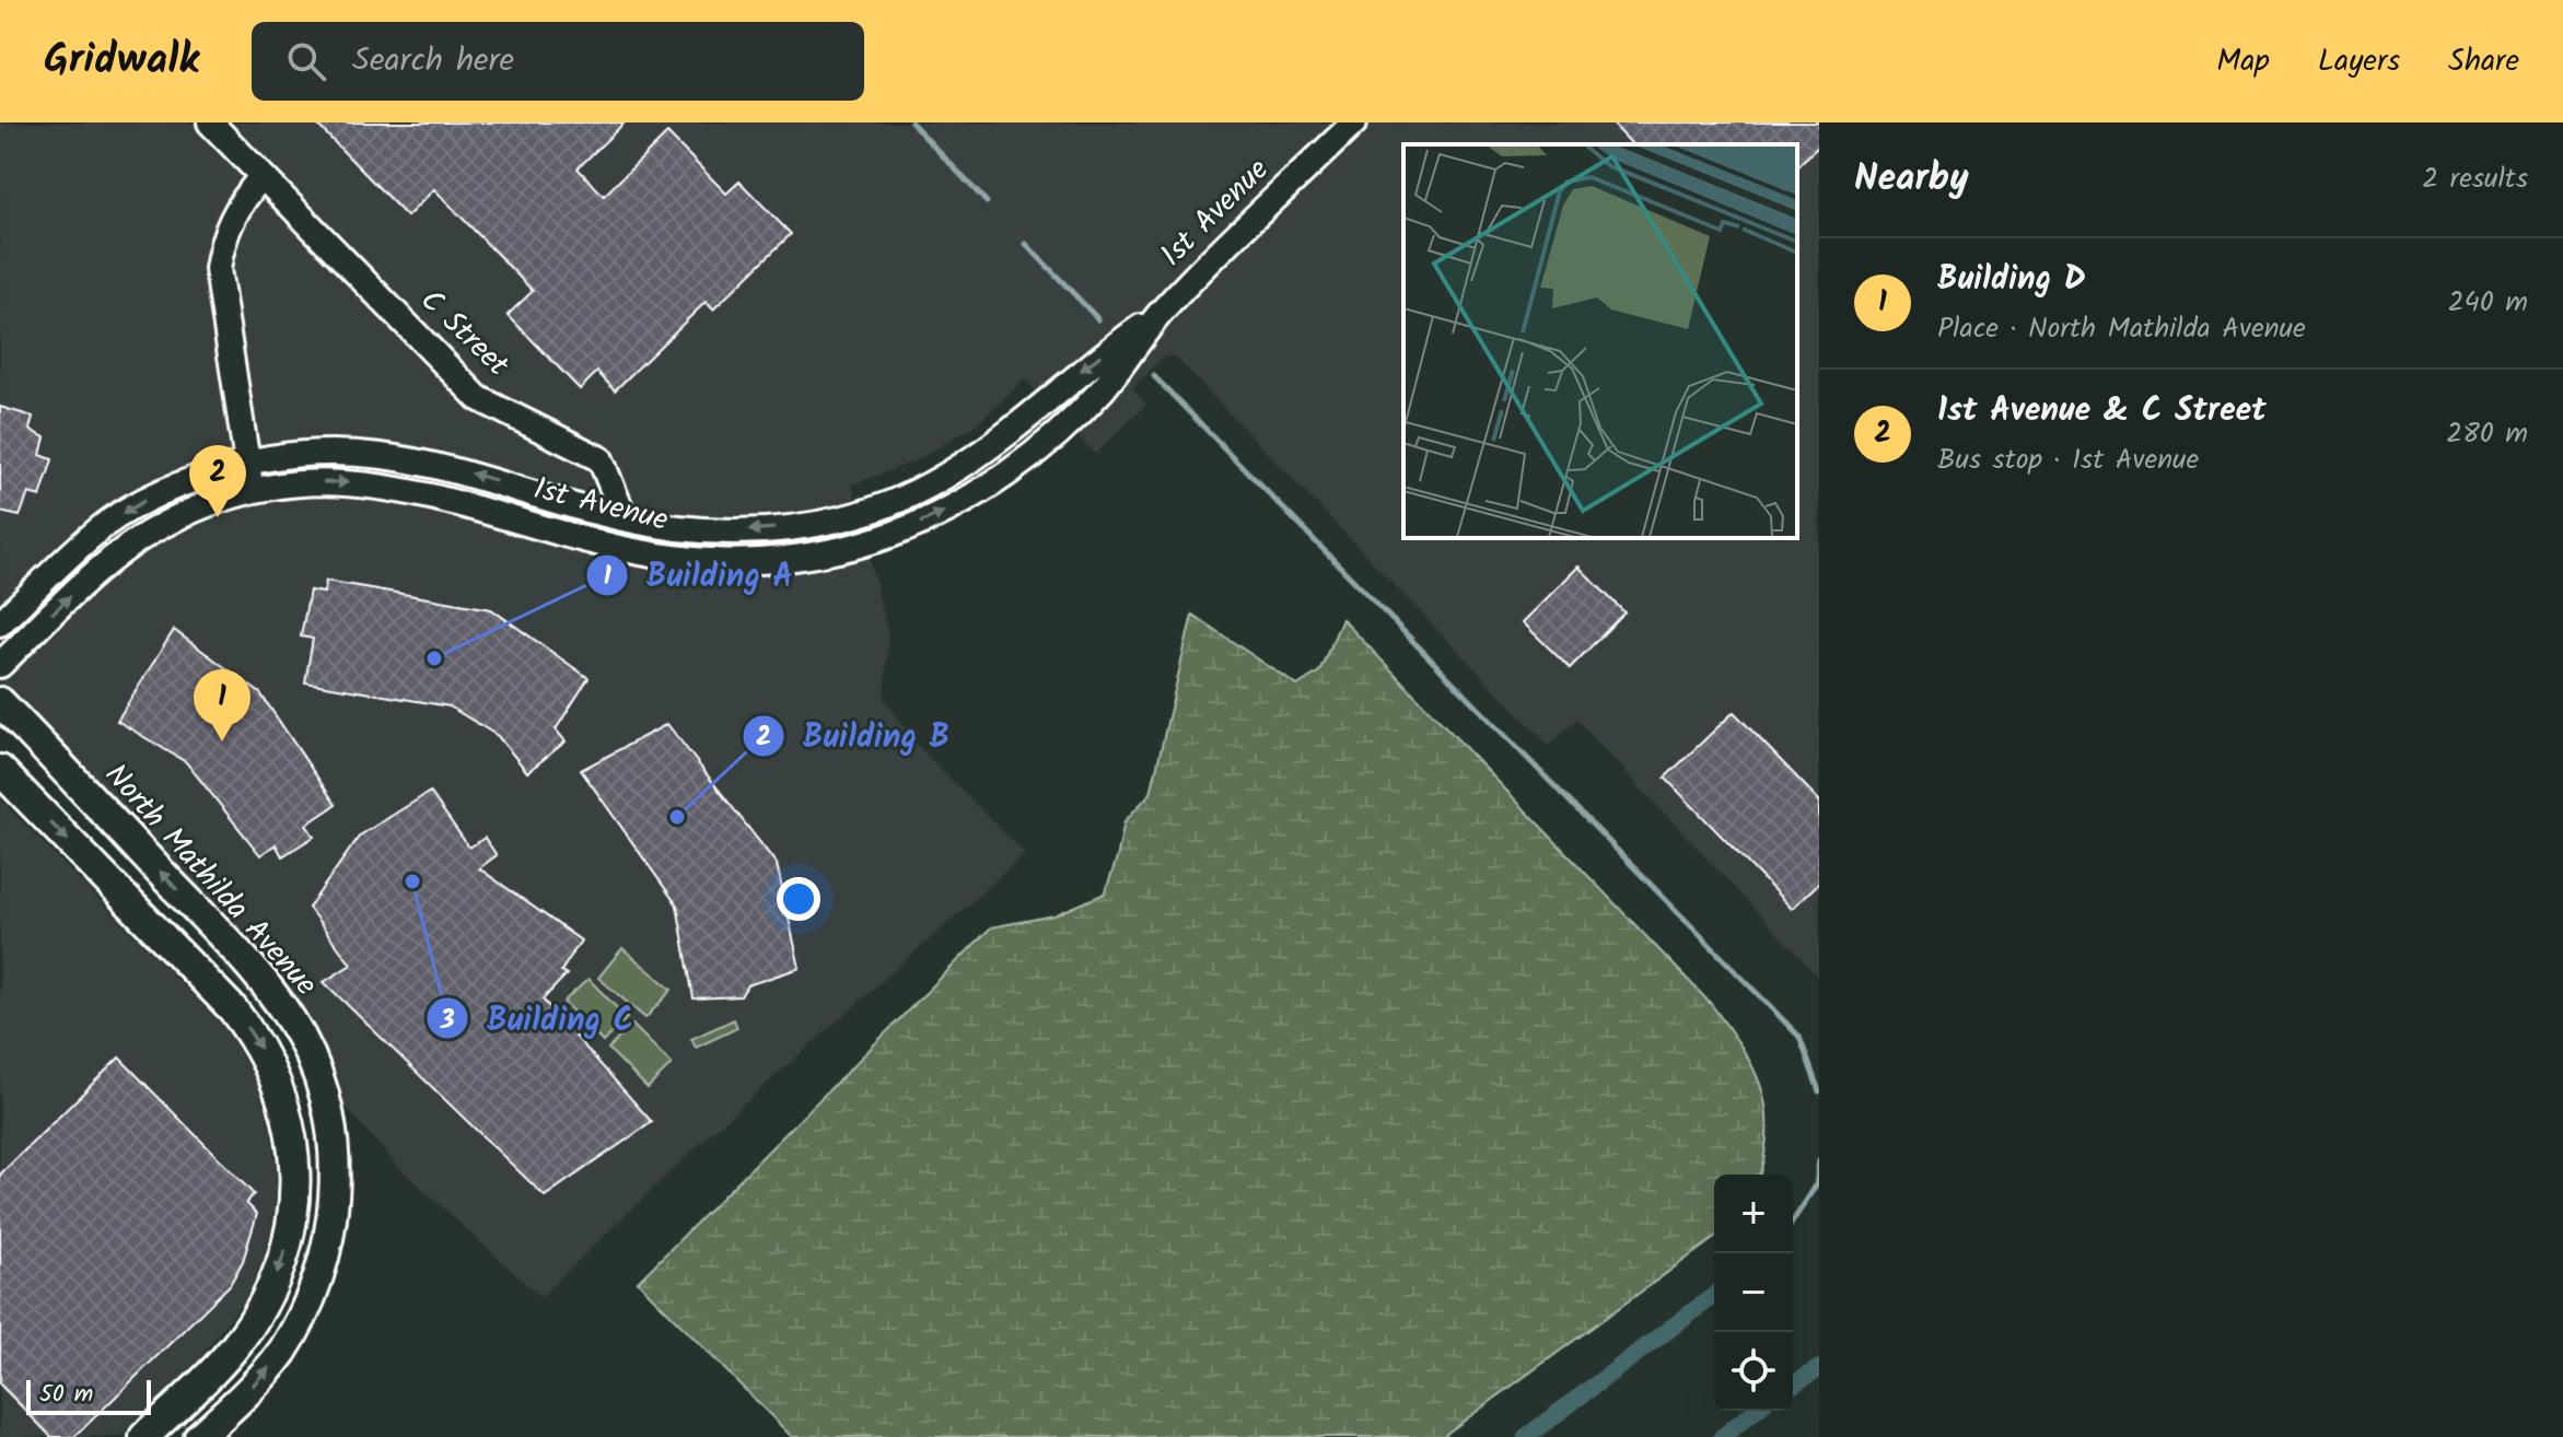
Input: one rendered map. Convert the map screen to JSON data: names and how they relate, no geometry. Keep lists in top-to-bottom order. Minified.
{"streets":{"main road":["North Mathilda Avenue"],"street":["1st Avenue","C Street"]},"crossings":[["1st Avenue","C Street"]],"one_way":["North Mathilda Avenue"],"places":["Building A","Building B","Building C"],"scale_bar":"50 m","page":{"header":"Gridwalk","search":"Search here","nav":["Map","Layers","Share"],"heading":["Nearby","2 results"],"list":[{"mark":"1","name":"Building D","note":"Place · North Mathilda Avenue","value":"240 m"},{"mark":"2","name":"1st Avenue & C Street","note":"Bus stop · 1st Avenue","value":"280 m"}],"pins":["2","1"],"map_buttons":["+","−"],"scale":"50 m"}}
